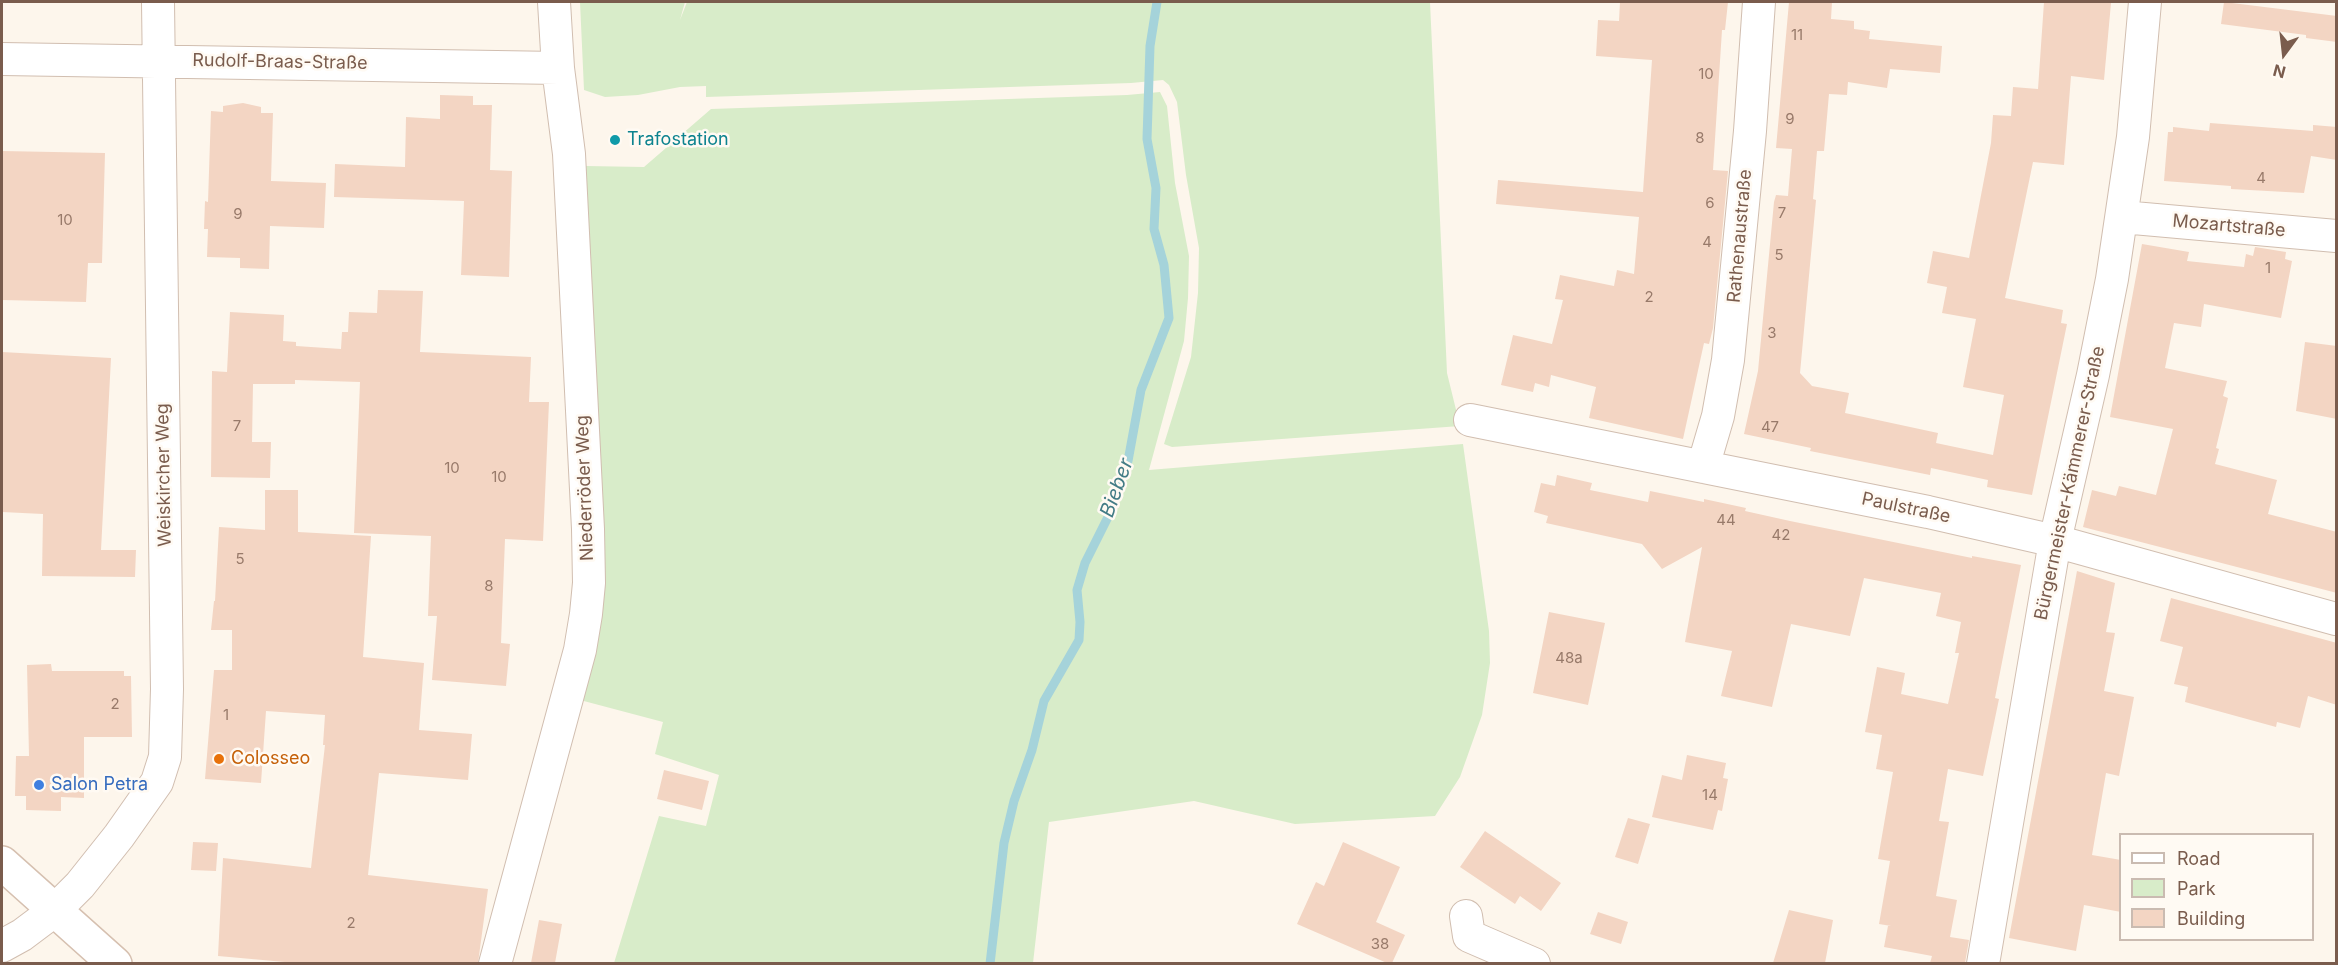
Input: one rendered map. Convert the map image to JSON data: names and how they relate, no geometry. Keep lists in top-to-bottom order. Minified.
{"streets":{"street":["Rudolf-Braas-Straße","Mozartstraße","Rathenaustraße","Weiskircher Weg","Bürgermeister-Kämmerer-Straße","Niederröder Weg","Paulstraße"]},"crossings":[["Rudolf-Braas-Straße","Weiskircher Weg"],["Rudolf-Braas-Straße","Niederröder Weg"],["Mozartstraße","Bürgermeister-Kämmerer-Straße"],["Rathenaustraße","Paulstraße"],["Bürgermeister-Kämmerer-Straße","Paulstraße"]],"water":["Bieber"],"places":["Trafostation","Colosseo","Salon Petra"],"house_numbers":["11","10","9","8","4","6","7","9","10","4","5","1","2","3","7","47","10","10","44","42","5","8","48a","2","1","14","2","38"],"legend":["Road","Park","Building"],"north":"bottom"}
